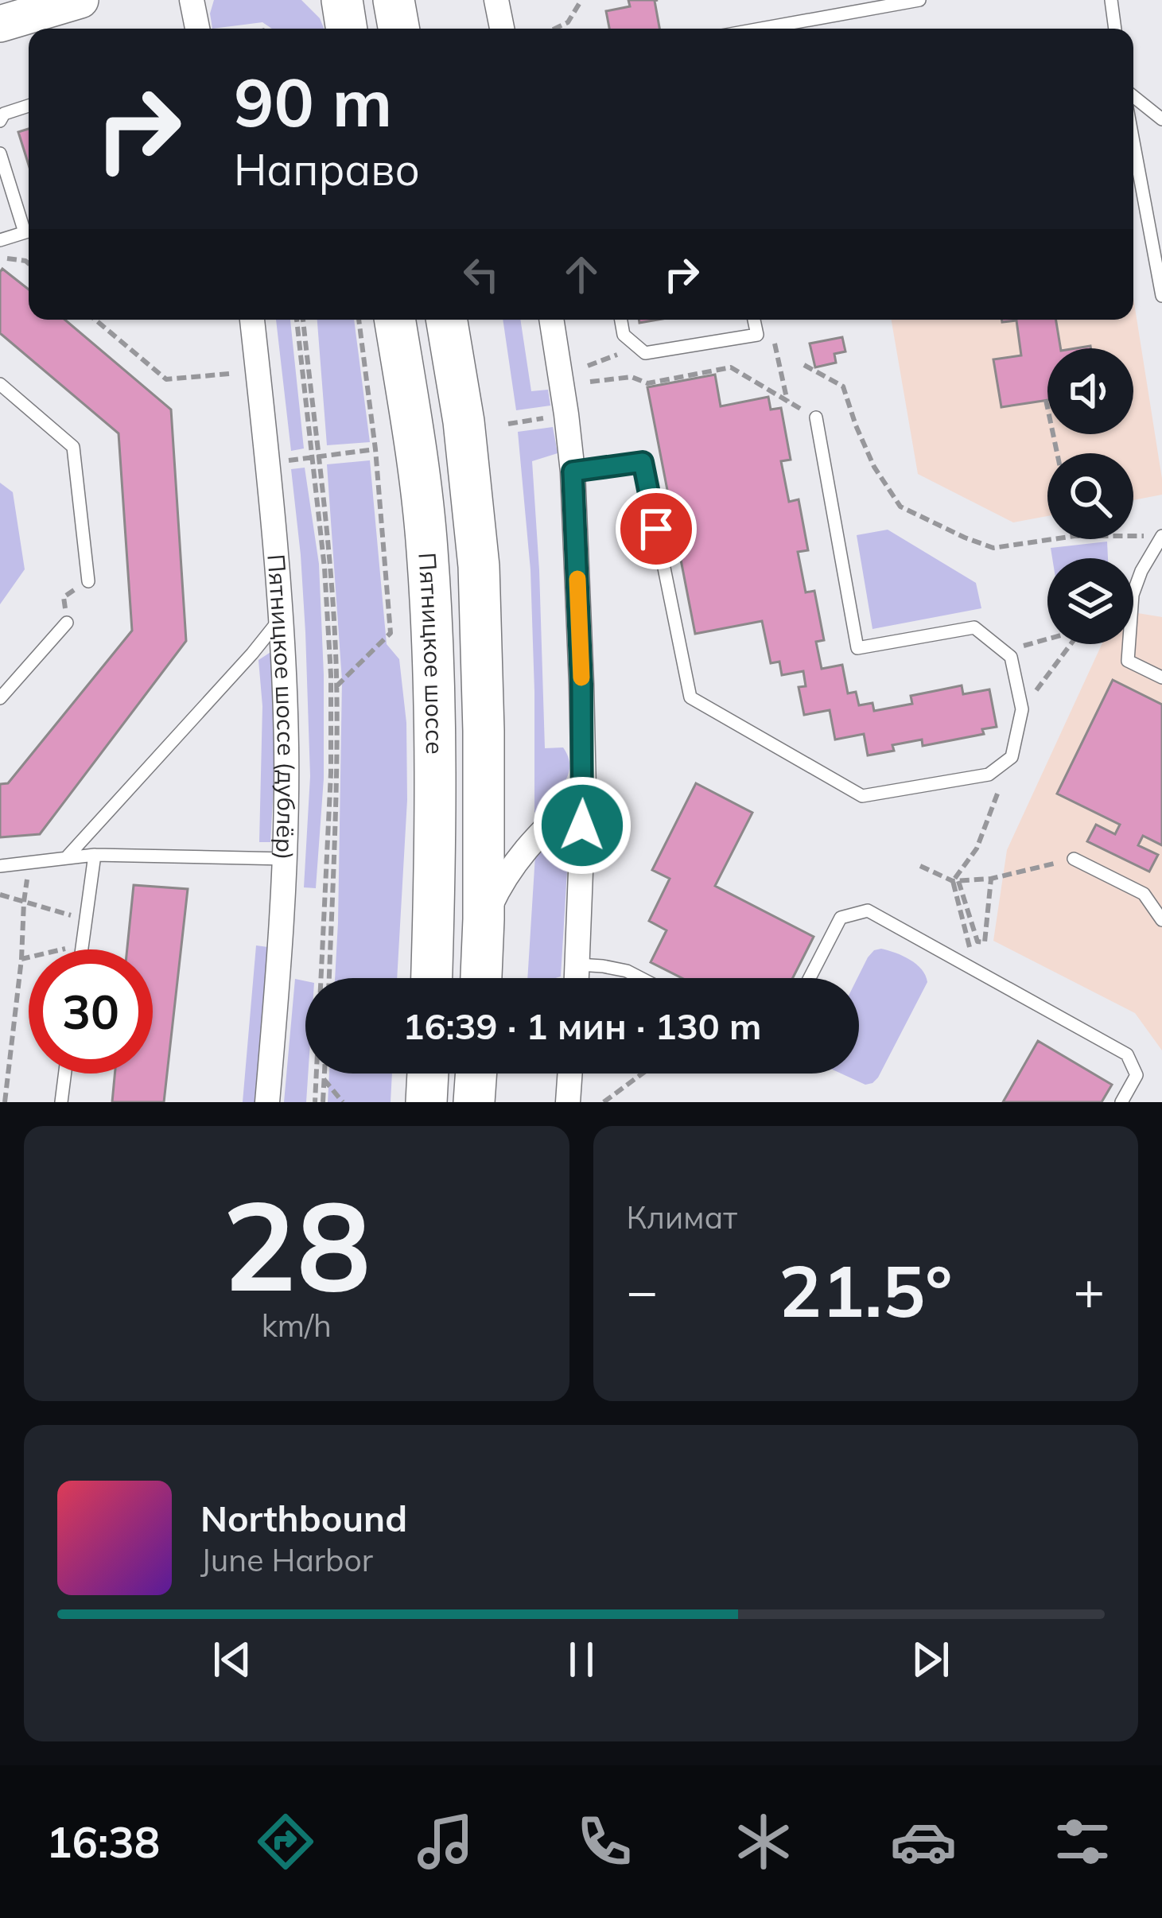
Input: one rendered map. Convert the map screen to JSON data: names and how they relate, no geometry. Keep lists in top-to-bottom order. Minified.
{"streets":{"main road":["Пятницкое шоссе"],"street":["Пятницкое шоссе (дублёр)"]},"page":{"turn":["90 m","Направо"],"limit":"30","trip":"16:39 · 1 мин · 130 m","tile":[["28","km/h"],"Климат"],"heat":["−","21.5°","+"],"song":["Northbound","June Harbor"],"tabs":"16:38"}}
